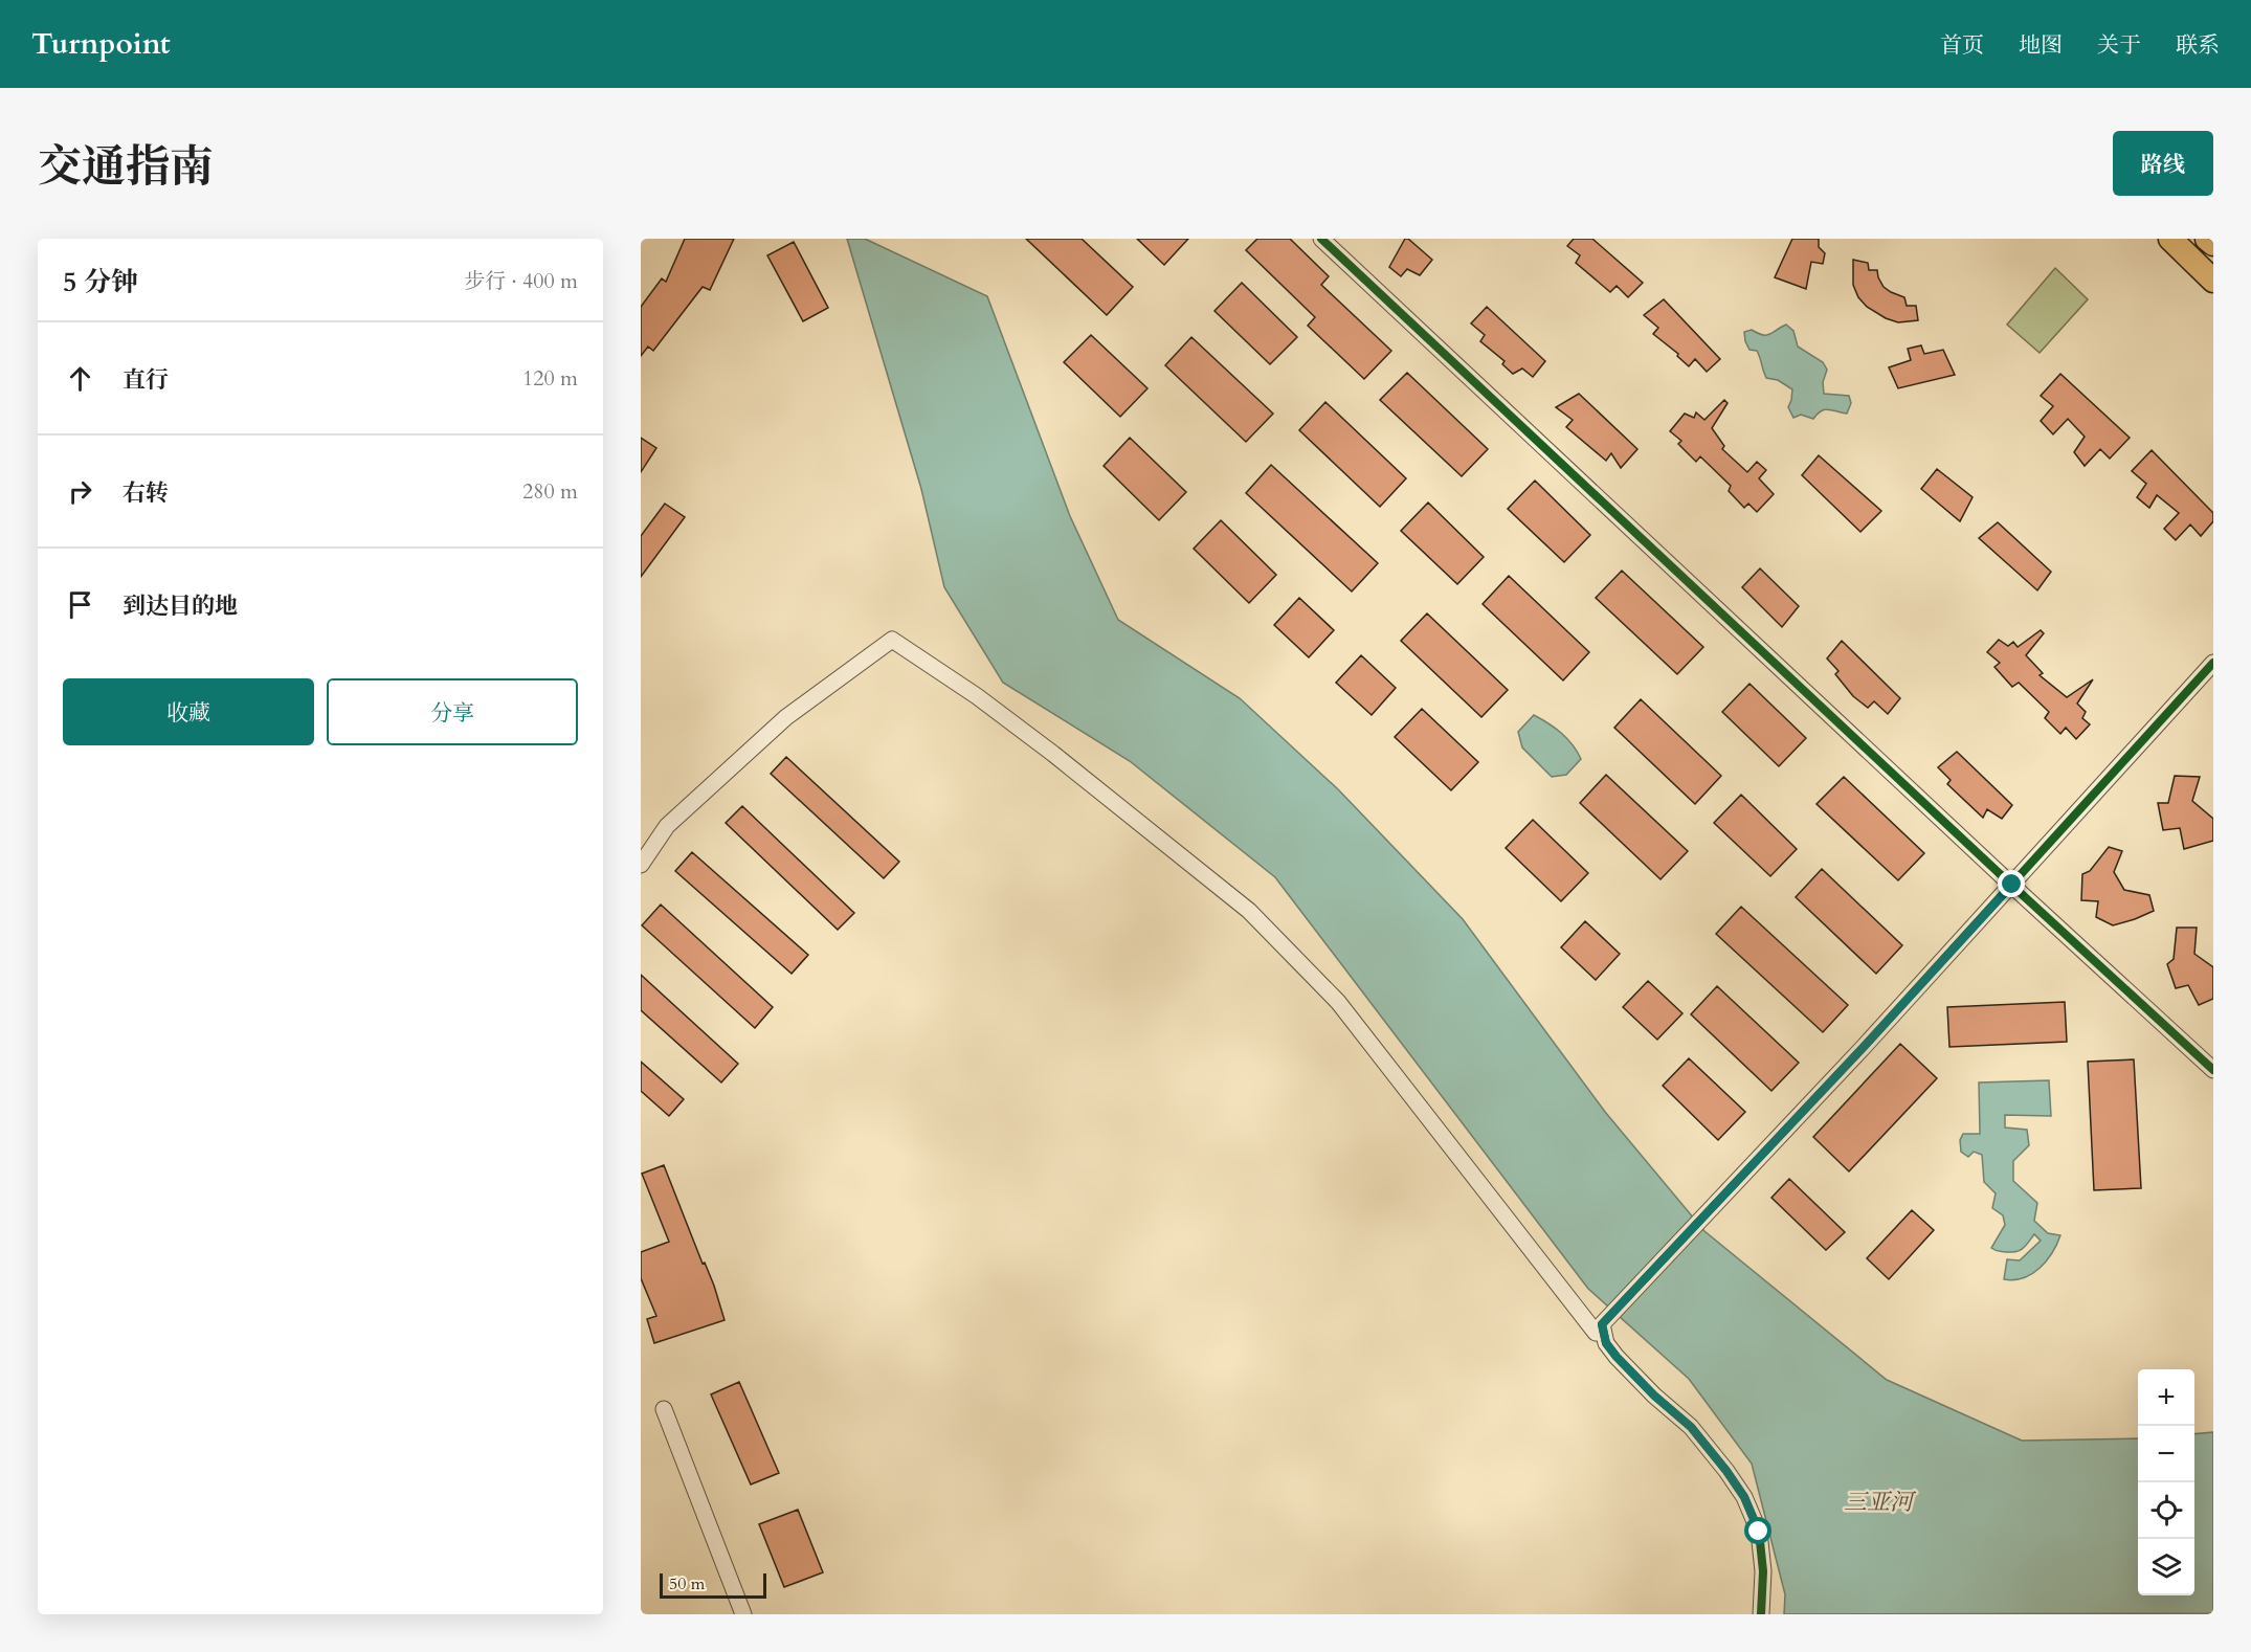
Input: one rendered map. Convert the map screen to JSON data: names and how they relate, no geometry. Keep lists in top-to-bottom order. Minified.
{"water":["三亚河"],"scale_bar":"50 m","page":{"header":"Turnpoint","nav":["首页","地图","关于","联系"],"title":"交通指南","buttons":["路线",["收藏","分享"]],"heading":["5 分钟","步行 · 400 m"],"list":[["直行","120 m"],["右转","280 m"],"到达目的地"],"map_buttons":["+","−"],"scale":"50 m"}}
